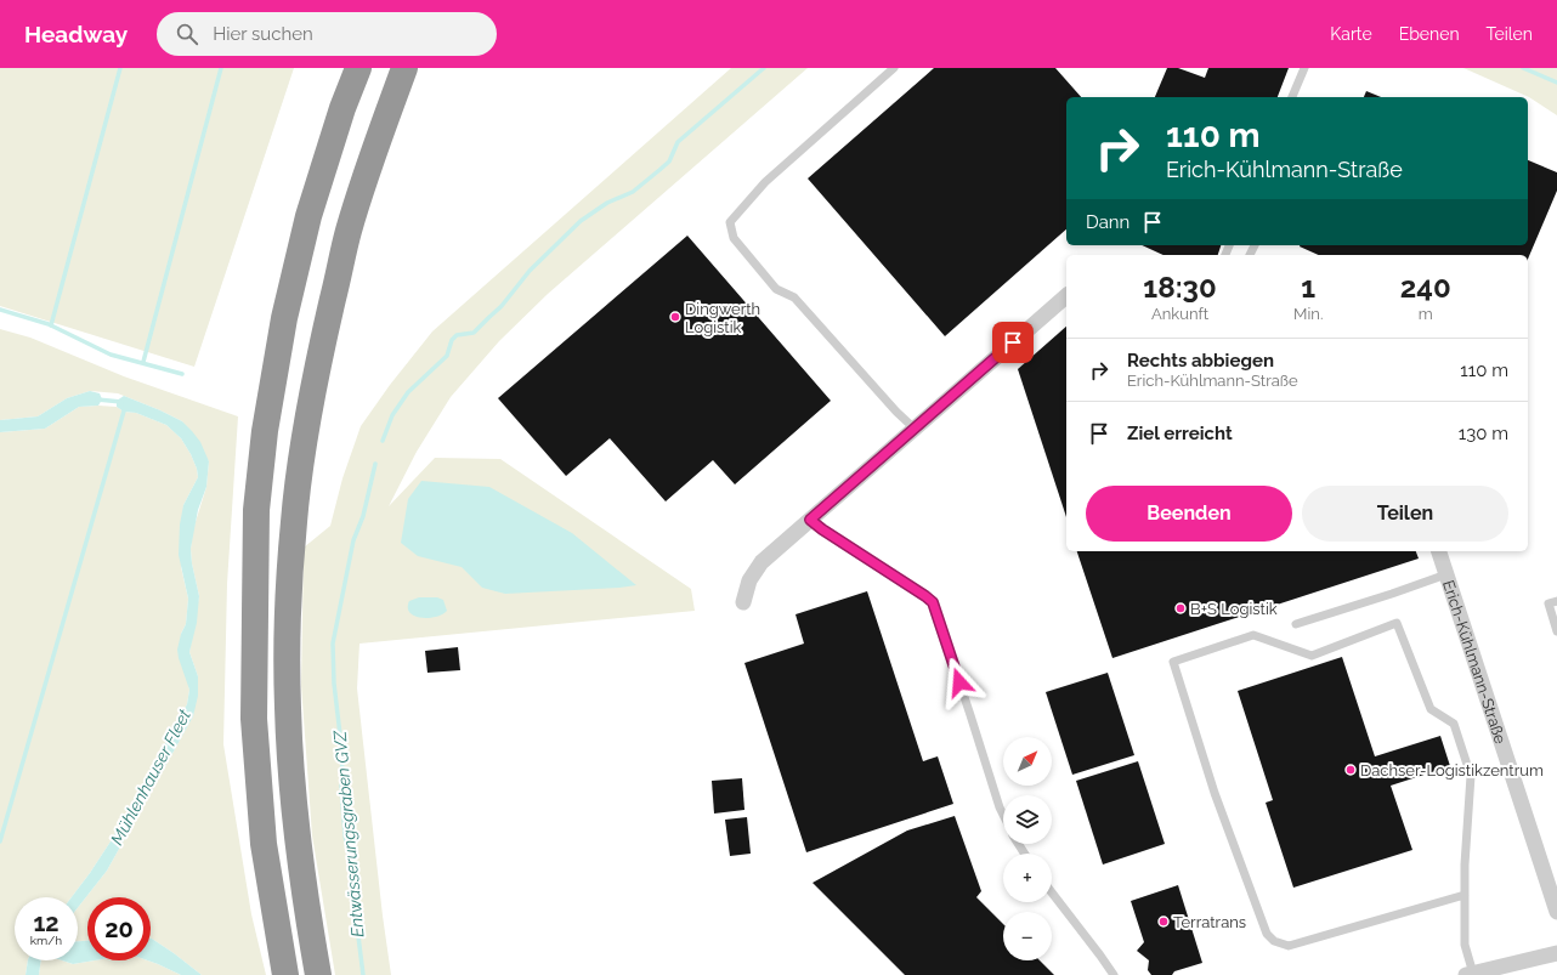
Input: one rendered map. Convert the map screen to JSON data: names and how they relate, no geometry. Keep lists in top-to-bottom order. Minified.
{"streets":{"street":["Erich-Kühlmann-Straße"]},"water":["Mühlenhauser Fleet","Entwässerungsgraben GVZ"],"places":["Dingwerth Logistik","B+S Logistik","Dachser-Logistikzentrum","Terratrans"],"north":"top right","page":{"header":"Headway","search":"Hier suchen","nav":["Karte","Ebenen","Teilen"],"turn":["110 m","Erich-Kühlmann-Straße"],"then":"Dann","eta":["18:30","Ankunft","1","Min.","240","m"],"list":[{"name":"Rechts abbiegen","note":"Erich-Kühlmann-Straße","value":"110 m"},{"name":"Ziel erreicht","value":"130 m"}],"buttons":["Beenden","Teilen"],"map_buttons":["+","−"],"speed":"12 km/h","limit":"20"}}
